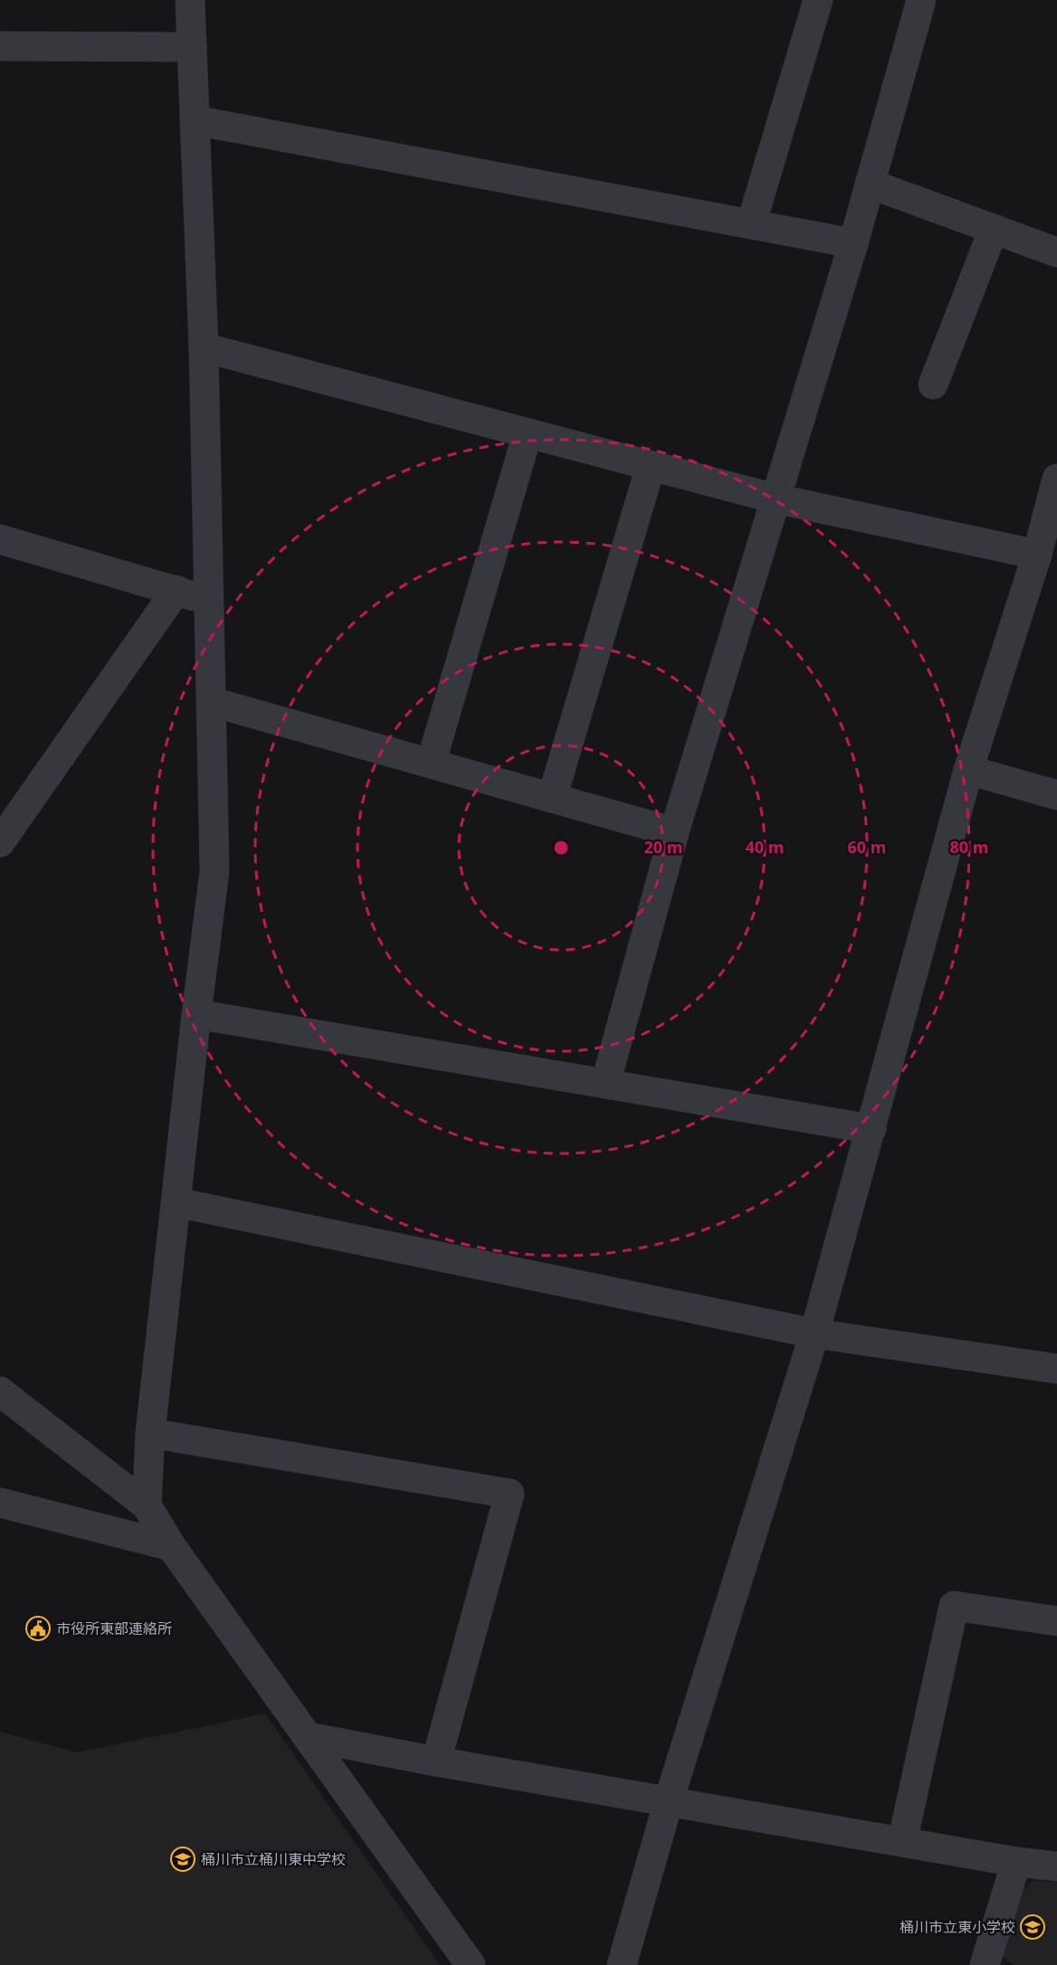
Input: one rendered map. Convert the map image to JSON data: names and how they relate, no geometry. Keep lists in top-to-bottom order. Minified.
{"places":{"public building":["市役所東部連絡所"],"school or university":["桶川市立桶川東中学校","桶川市立東小学校"]},"rings":["20 m","40 m","60 m","80 m"]}
